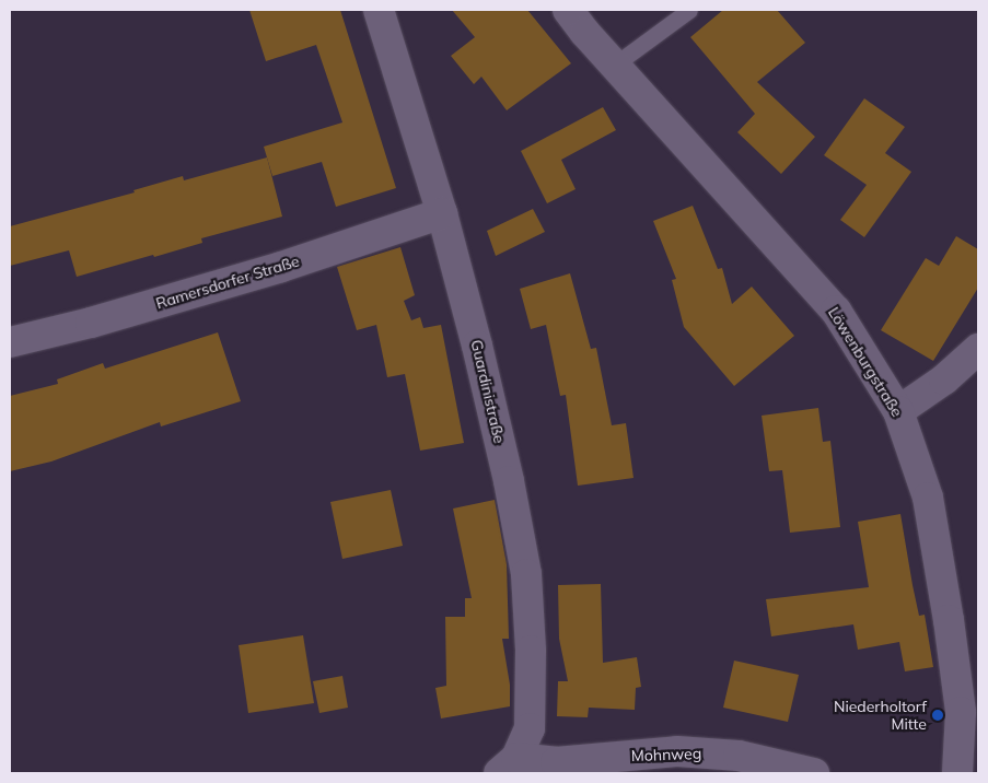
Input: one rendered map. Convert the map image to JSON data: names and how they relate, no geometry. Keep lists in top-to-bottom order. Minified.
{"streets":{"street":["Ramersdorfer Straße","Löwenburgstraße","Guardinistraße","Mohnweg"]},"crossings":[["Ramersdorfer Straße","Guardinistraße"],["Guardinistraße","Mohnweg"]],"places":["Niederholtorf Mitte"]}
